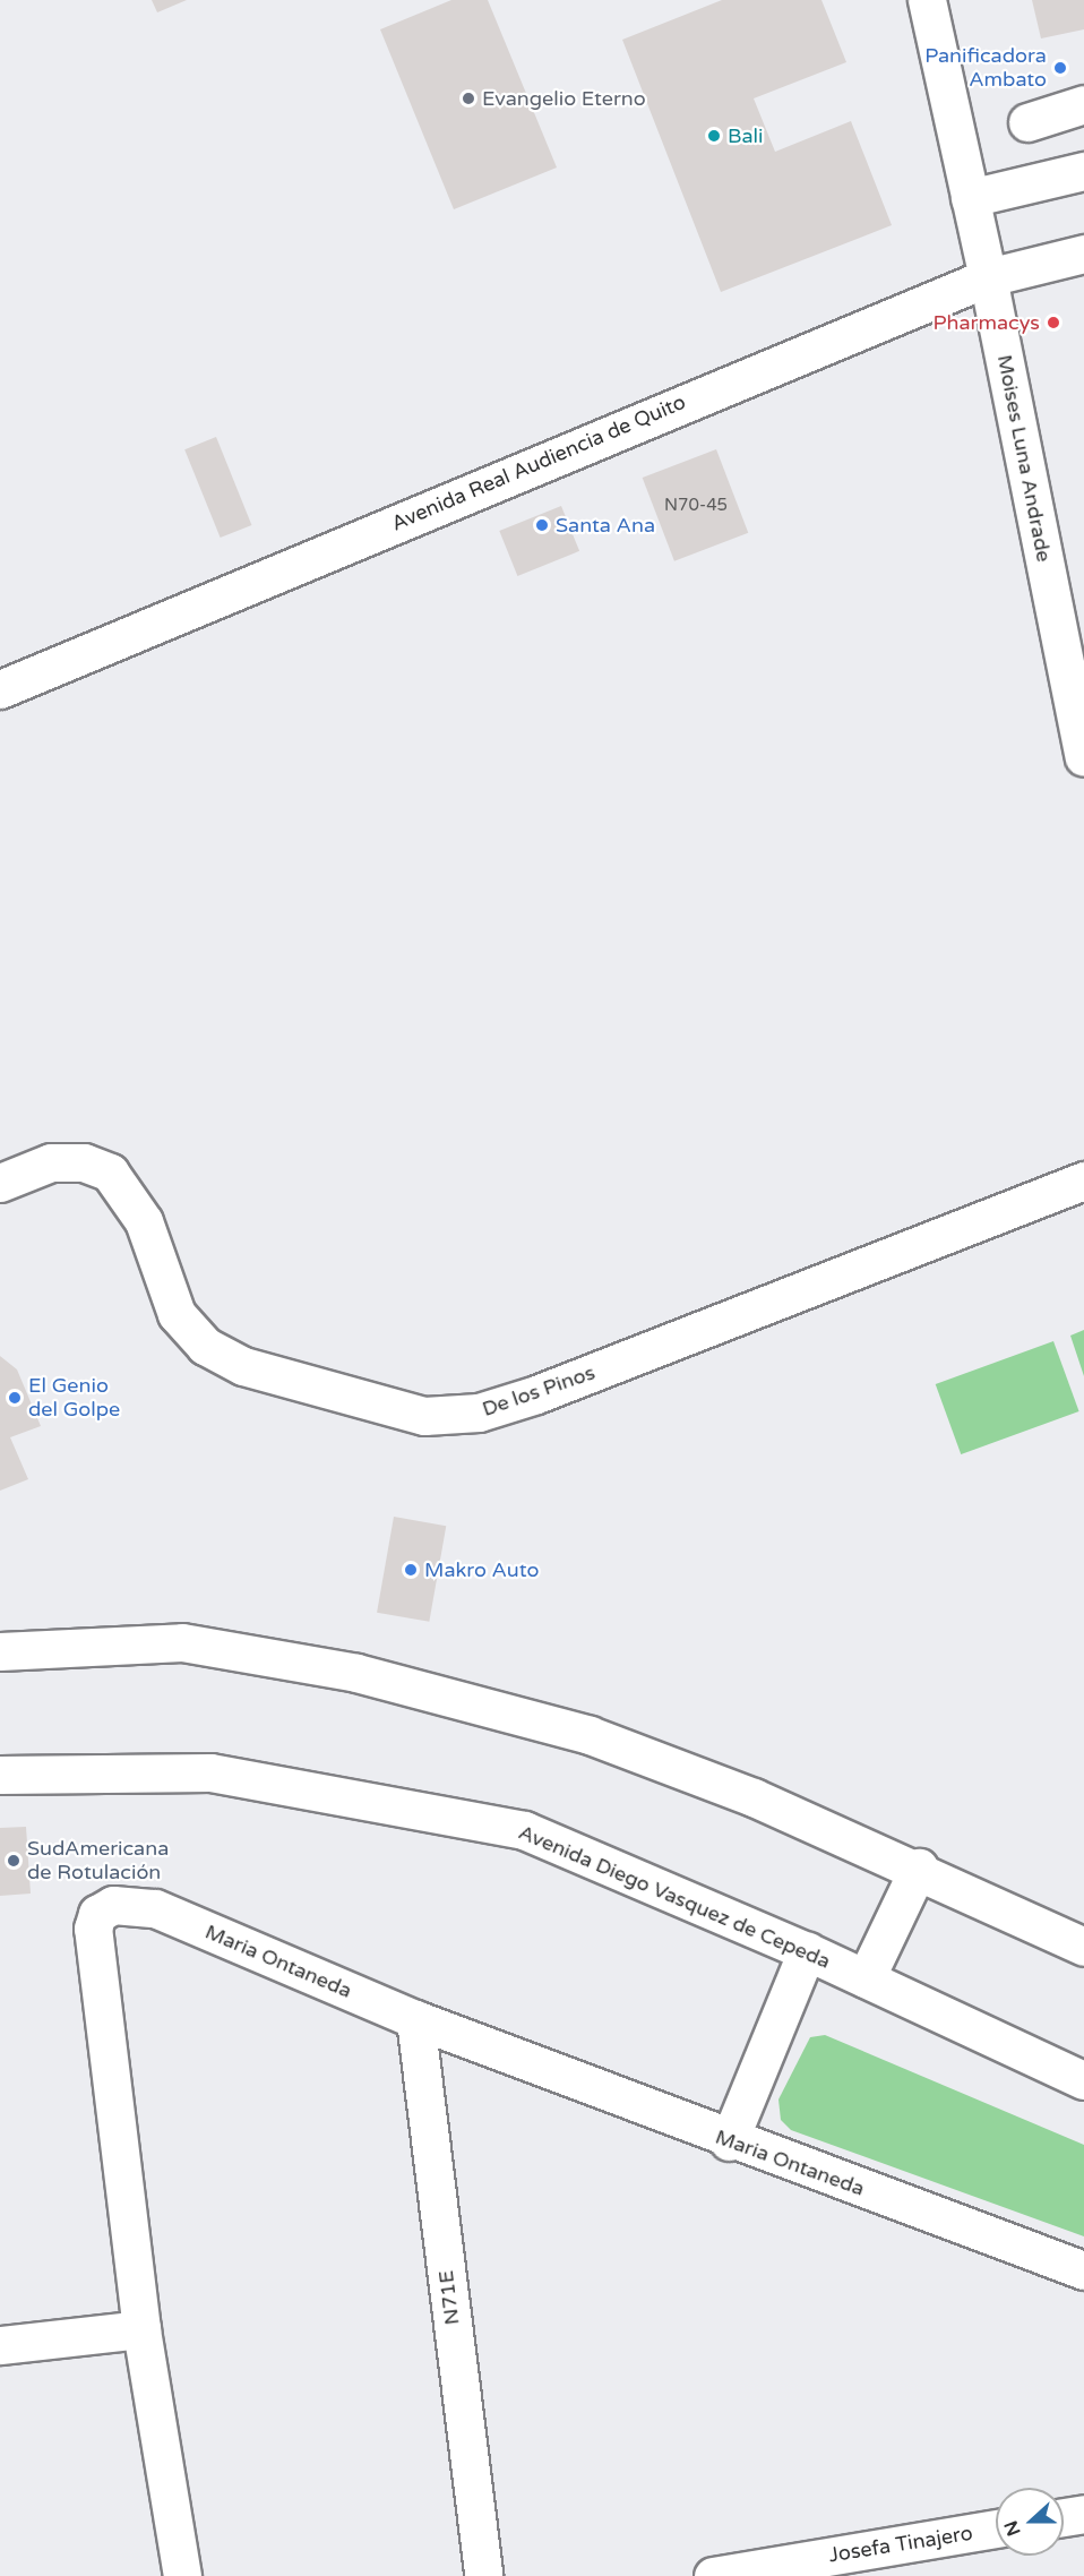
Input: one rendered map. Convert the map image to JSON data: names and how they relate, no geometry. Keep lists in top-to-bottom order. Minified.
{"streets":{"street":["Moises Luna Andrade","Avenida Real Audiencia de Quito","De los Pinos","Avenida Diego Vasquez de Cepeda","Maria Ontaneda","N71E","Josefa Tinajero"]},"crossings":[["Moises Luna Andrade","Avenida Real Audiencia de Quito"],["Maria Ontaneda","N71E"]],"places":["Panificadora Ambato","Evangelio Eterno","Bali","Pharmacys","Santa Ana","El Genio del Golpe","Makro Auto","SudAmericana de Rotulación"],"house_numbers":["N70-45"],"north":"left"}
